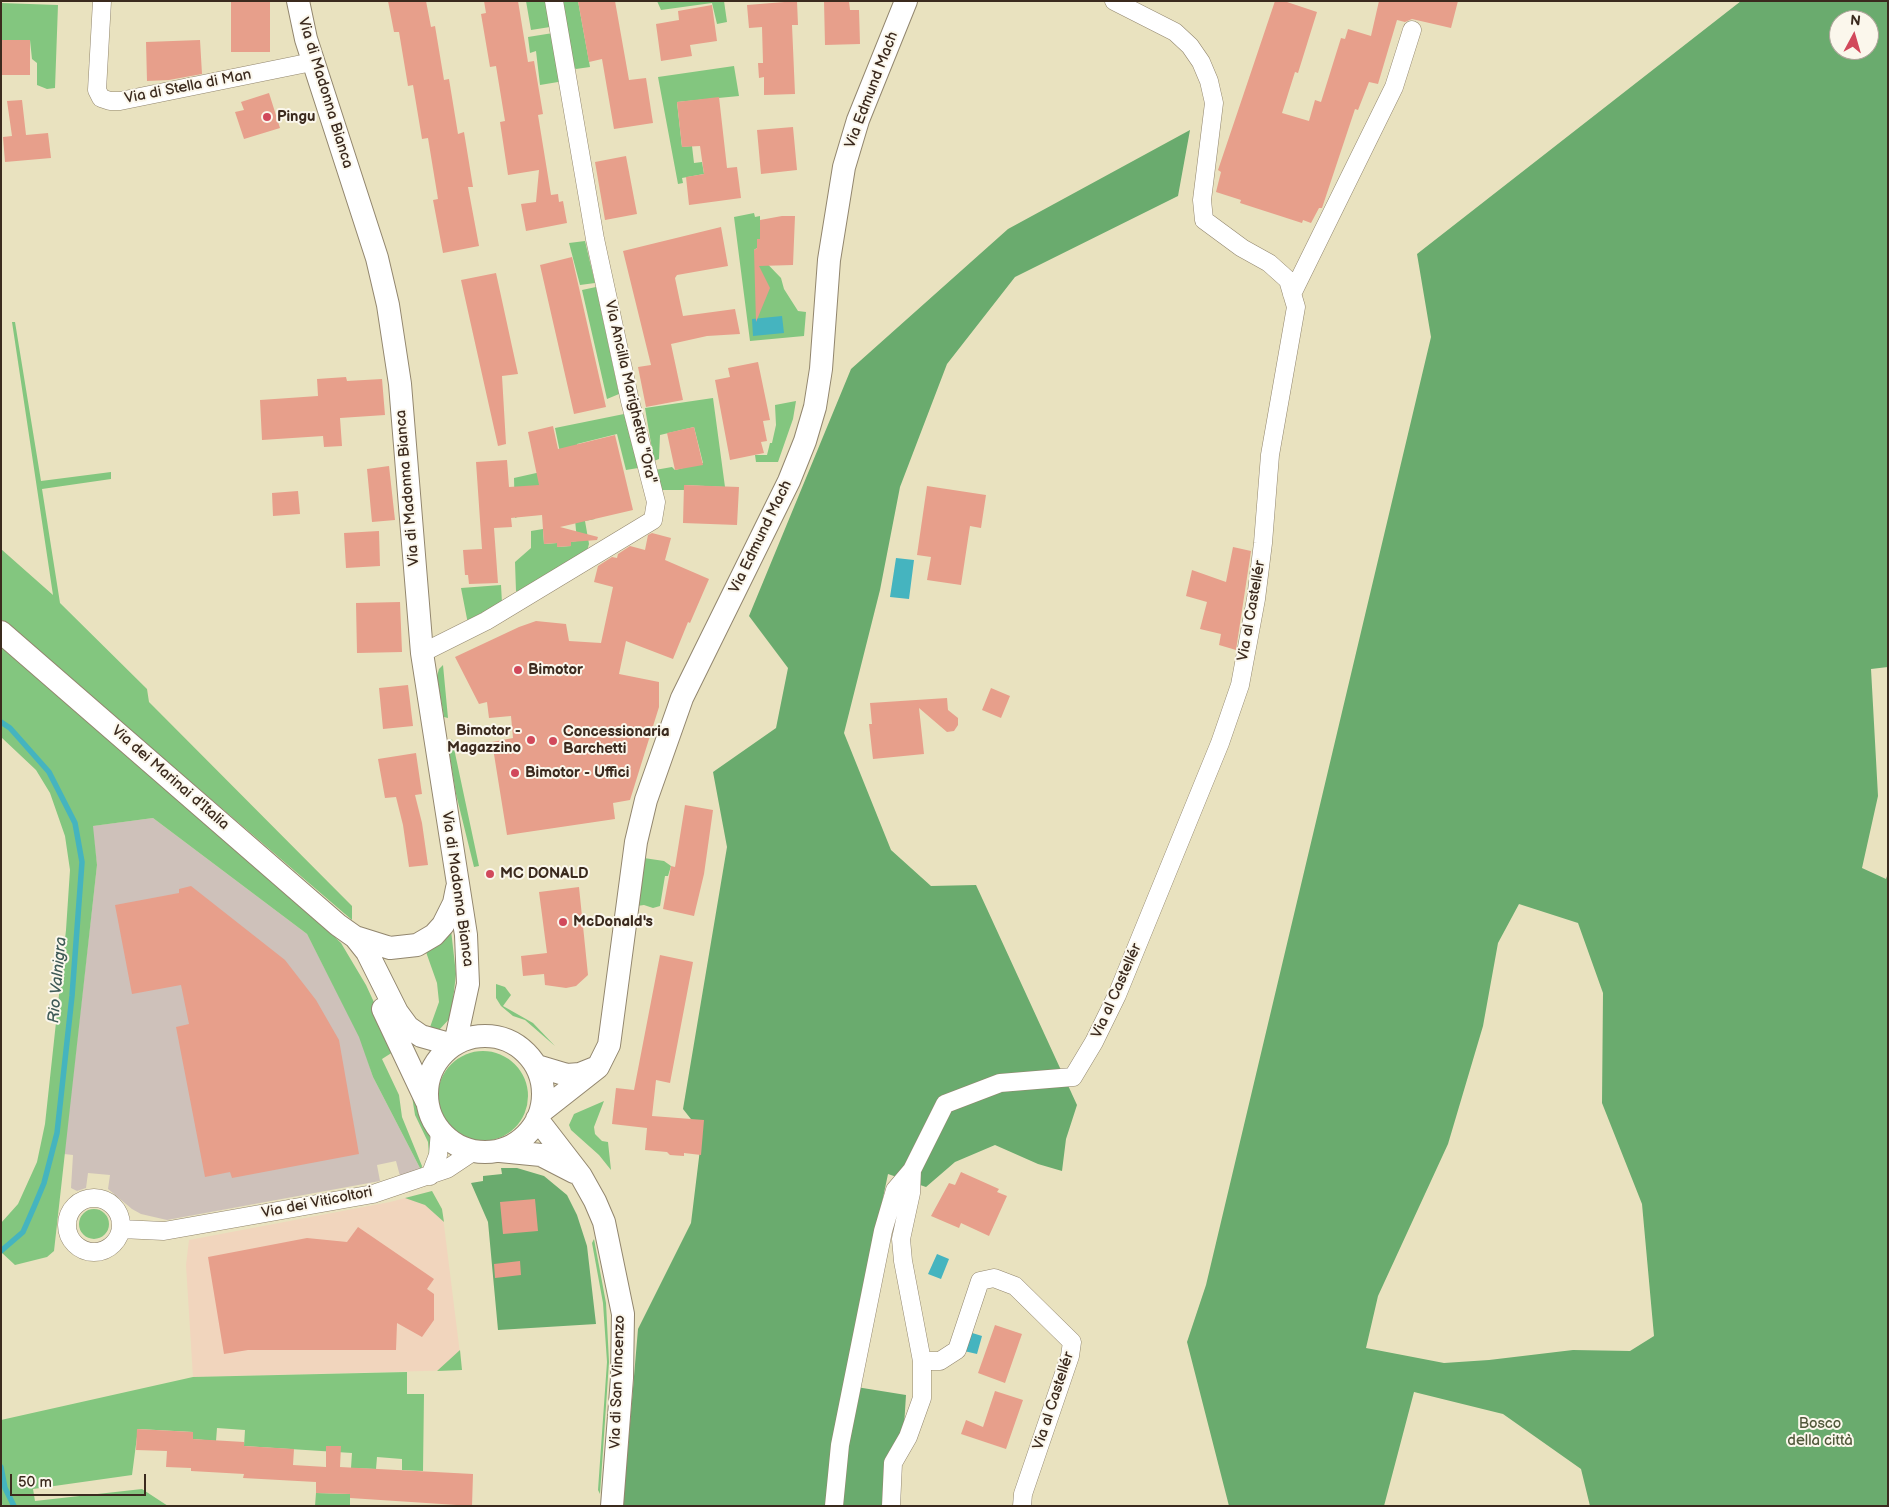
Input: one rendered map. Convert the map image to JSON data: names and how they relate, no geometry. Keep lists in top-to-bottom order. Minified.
{"streets":{"main road":["Via Edmund Mach","Via di Madonna Bianca","Via dei Marinai d'Italia","Via di San Vincenzo"],"street":["Via di Stella di Man","Via Ancilla Marighetto \"Ora\"","Via al Castellér","Via dei Viticoltori"]},"crossings":[["Via di Stella di Man","Via di Madonna Bianca"],["Via Edmund Mach","Via di Madonna Bianca"],["Via Edmund Mach","Via dei Marinai d'Italia"],["Via Edmund Mach","Via dei Viticoltori"],["Via Edmund Mach","Via di San Vincenzo"],["Via di Madonna Bianca","Via Ancilla Marighetto \"Ora\""],["Via di Madonna Bianca","Via dei Marinai d'Italia"],["Via di Madonna Bianca","Via dei Viticoltori"],["Via di Madonna Bianca","Via di San Vincenzo"],["Via dei Marinai d'Italia","Via dei Viticoltori"],["Via dei Marinai d'Italia","Via di San Vincenzo"],["Via dei Viticoltori","Via di San Vincenzo"]],"water":["Rio Valnigra"],"parks":["Bosco della città"],"places":["Pingu","Bimotor","Bimotor - Magazzino","Concessionaria Barchetti","Bimotor - Uffici","MC DONALD","McDonald's"],"scale_bar":"50 m","north":"top"}
